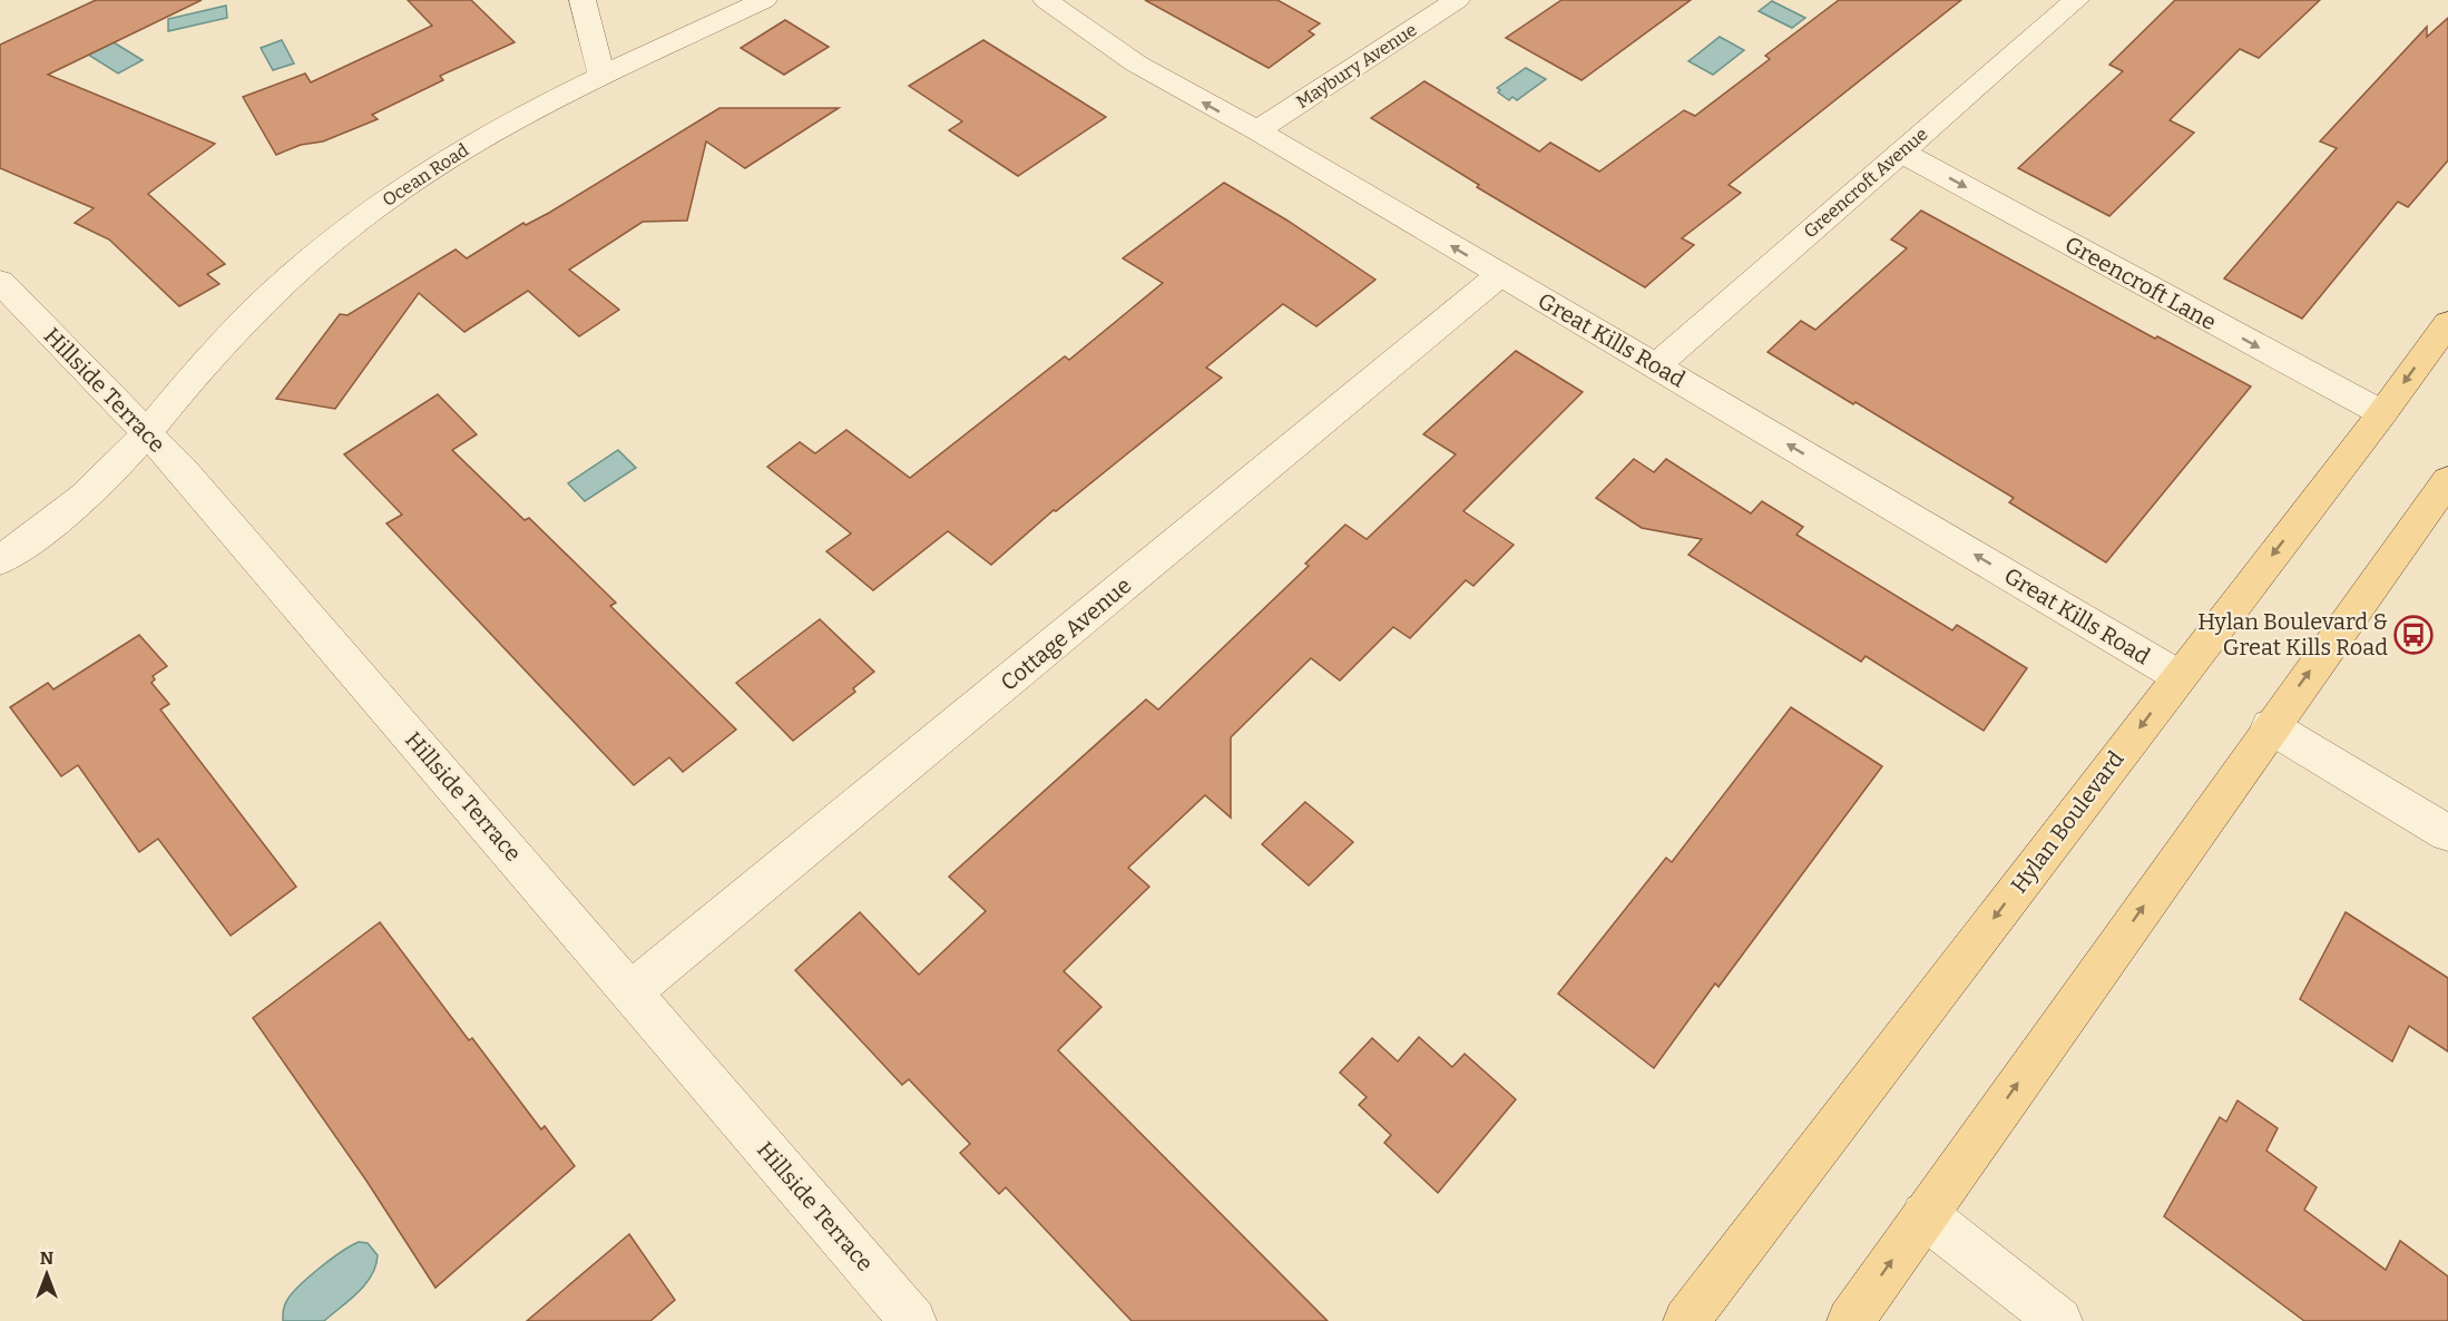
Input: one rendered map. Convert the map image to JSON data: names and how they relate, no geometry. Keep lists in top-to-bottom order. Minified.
{"streets":{"main road":["Hylan Boulevard"],"street":["Maybury Avenue","Ocean Road","Greencroft Avenue","Greencroft Lane","Great Kills Road","Hillside Terrace","Cottage Avenue"]},"crossings":[["Maybury Avenue","Great Kills Road"],["Ocean Road","Hillside Terrace"],["Greencroft Avenue","Greencroft Lane"],["Greencroft Avenue","Great Kills Road"],["Greencroft Lane","Hylan Boulevard"],["Great Kills Road","Cottage Avenue"],["Great Kills Road","Hylan Boulevard"],["Hillside Terrace","Cottage Avenue"]],"one_way":["Greencroft Lane","Great Kills Road"],"places":{"bus stop":["Hylan Boulevard & Great Kills Road"]},"north":"top"}
